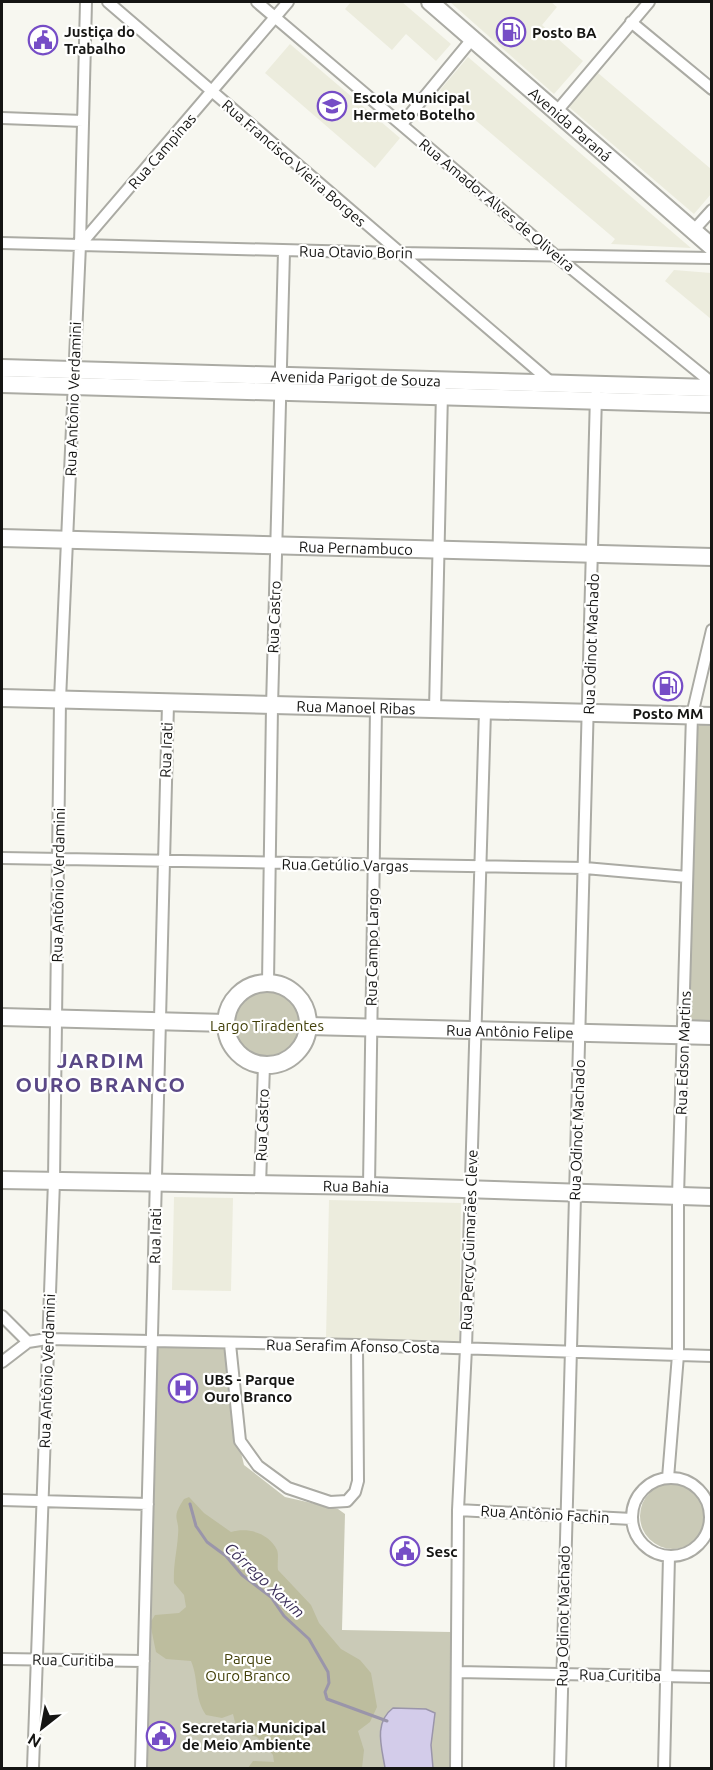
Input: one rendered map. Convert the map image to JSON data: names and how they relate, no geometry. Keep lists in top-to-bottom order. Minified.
{"streets":{"street":["Avenida Paraná","Rua Campinas","Rua Francisco Vieira Borges","Rua Amador Alves de Oliveira","Rua Otavio Borin","Avenida Parigot de Souza","Rua Antônio Verdamini","Rua Pernambuco","Rua Castro","Rua Odinot Machado","Rua Manoel Ribas","Rua Irati","Rua Getúlio Vargas","Rua Campo Largo","Rua Antônio Felipe","Rua Edson Martins","Rua Bahia","Rua Percy Guimarães Cleve","Rua Serafim Afonso Costa","Rua Antônio Fachin","Rua Curitiba"]},"crossings":[["Rua Campinas","Rua Francisco Vieira Borges"],["Rua Campinas","Rua Amador Alves de Oliveira"],["Rua Campinas","Rua Otavio Borin"],["Rua Campinas","Rua Antônio Verdamini"],["Rua Francisco Vieira Borges","Rua Otavio Borin"],["Rua Francisco Vieira Borges","Avenida Parigot de Souza"],["Rua Amador Alves de Oliveira","Rua Otavio Borin"],["Rua Otavio Borin","Rua Antônio Verdamini"],["Rua Otavio Borin","Rua Castro"],["Avenida Parigot de Souza","Rua Antônio Verdamini"],["Avenida Parigot de Souza","Rua Castro"],["Avenida Parigot de Souza","Rua Odinot Machado"],["Rua Antônio Verdamini","Rua Pernambuco"],["Rua Antônio Verdamini","Rua Manoel Ribas"],["Rua Antônio Verdamini","Rua Getúlio Vargas"],["Rua Antônio Verdamini","Rua Bahia"],["Rua Antônio Verdamini","Rua Serafim Afonso Costa"],["Rua Antônio Verdamini","Rua Curitiba"],["Rua Pernambuco","Rua Castro"],["Rua Pernambuco","Rua Odinot Machado"],["Rua Castro","Rua Manoel Ribas"],["Rua Castro","Rua Getúlio Vargas"],["Rua Castro","Rua Antônio Felipe"],["Rua Castro","Rua Bahia"],["Rua Odinot Machado","Rua Manoel Ribas"],["Rua Odinot Machado","Rua Getúlio Vargas"],["Rua Odinot Machado","Rua Antônio Felipe"],["Rua Odinot Machado","Rua Bahia"],["Rua Odinot Machado","Rua Serafim Afonso Costa"],["Rua Odinot Machado","Rua Antônio Fachin"],["Rua Odinot Machado","Rua Curitiba"],["Rua Manoel Ribas","Rua Irati"],["Rua Manoel Ribas","Rua Campo Largo"],["Rua Manoel Ribas","Rua Edson Martins"],["Rua Manoel Ribas","Rua Percy Guimarães Cleve"],["Rua Irati","Rua Getúlio Vargas"],["Rua Irati","Rua Bahia"],["Rua Irati","Rua Serafim Afonso Costa"],["Rua Irati","Rua Curitiba"],["Rua Getúlio Vargas","Rua Campo Largo"],["Rua Getúlio Vargas","Rua Edson Martins"],["Rua Getúlio Vargas","Rua Percy Guimarães Cleve"],["Rua Campo Largo","Rua Antônio Felipe"],["Rua Campo Largo","Rua Bahia"],["Rua Antônio Felipe","Rua Edson Martins"],["Rua Antônio Felipe","Rua Percy Guimarães Cleve"],["Rua Edson Martins","Rua Bahia"],["Rua Edson Martins","Rua Serafim Afonso Costa"],["Rua Edson Martins","Rua Antônio Fachin"],["Rua Bahia","Rua Percy Guimarães Cleve"],["Rua Percy Guimarães Cleve","Rua Serafim Afonso Costa"],["Rua Percy Guimarães Cleve","Rua Antônio Fachin"],["Rua Percy Guimarães Cleve","Rua Curitiba"]],"districts":["JARDIM OURO BRANCO"],"water":["Córrego Xaxim"],"parks":["Largo Tiradentes","Parque Ouro Branco"],"places":{"fuel station":["Posto BA","Posto MM"],"public building":["Justiça do Trabalho","Sesc","Secretaria Municipal de Meio Ambiente"],"school or university":["Escola Municipal Hermeto Botelho"],"hospital":["UBS - Parque Ouro Branco"]},"north":"bottom left"}
